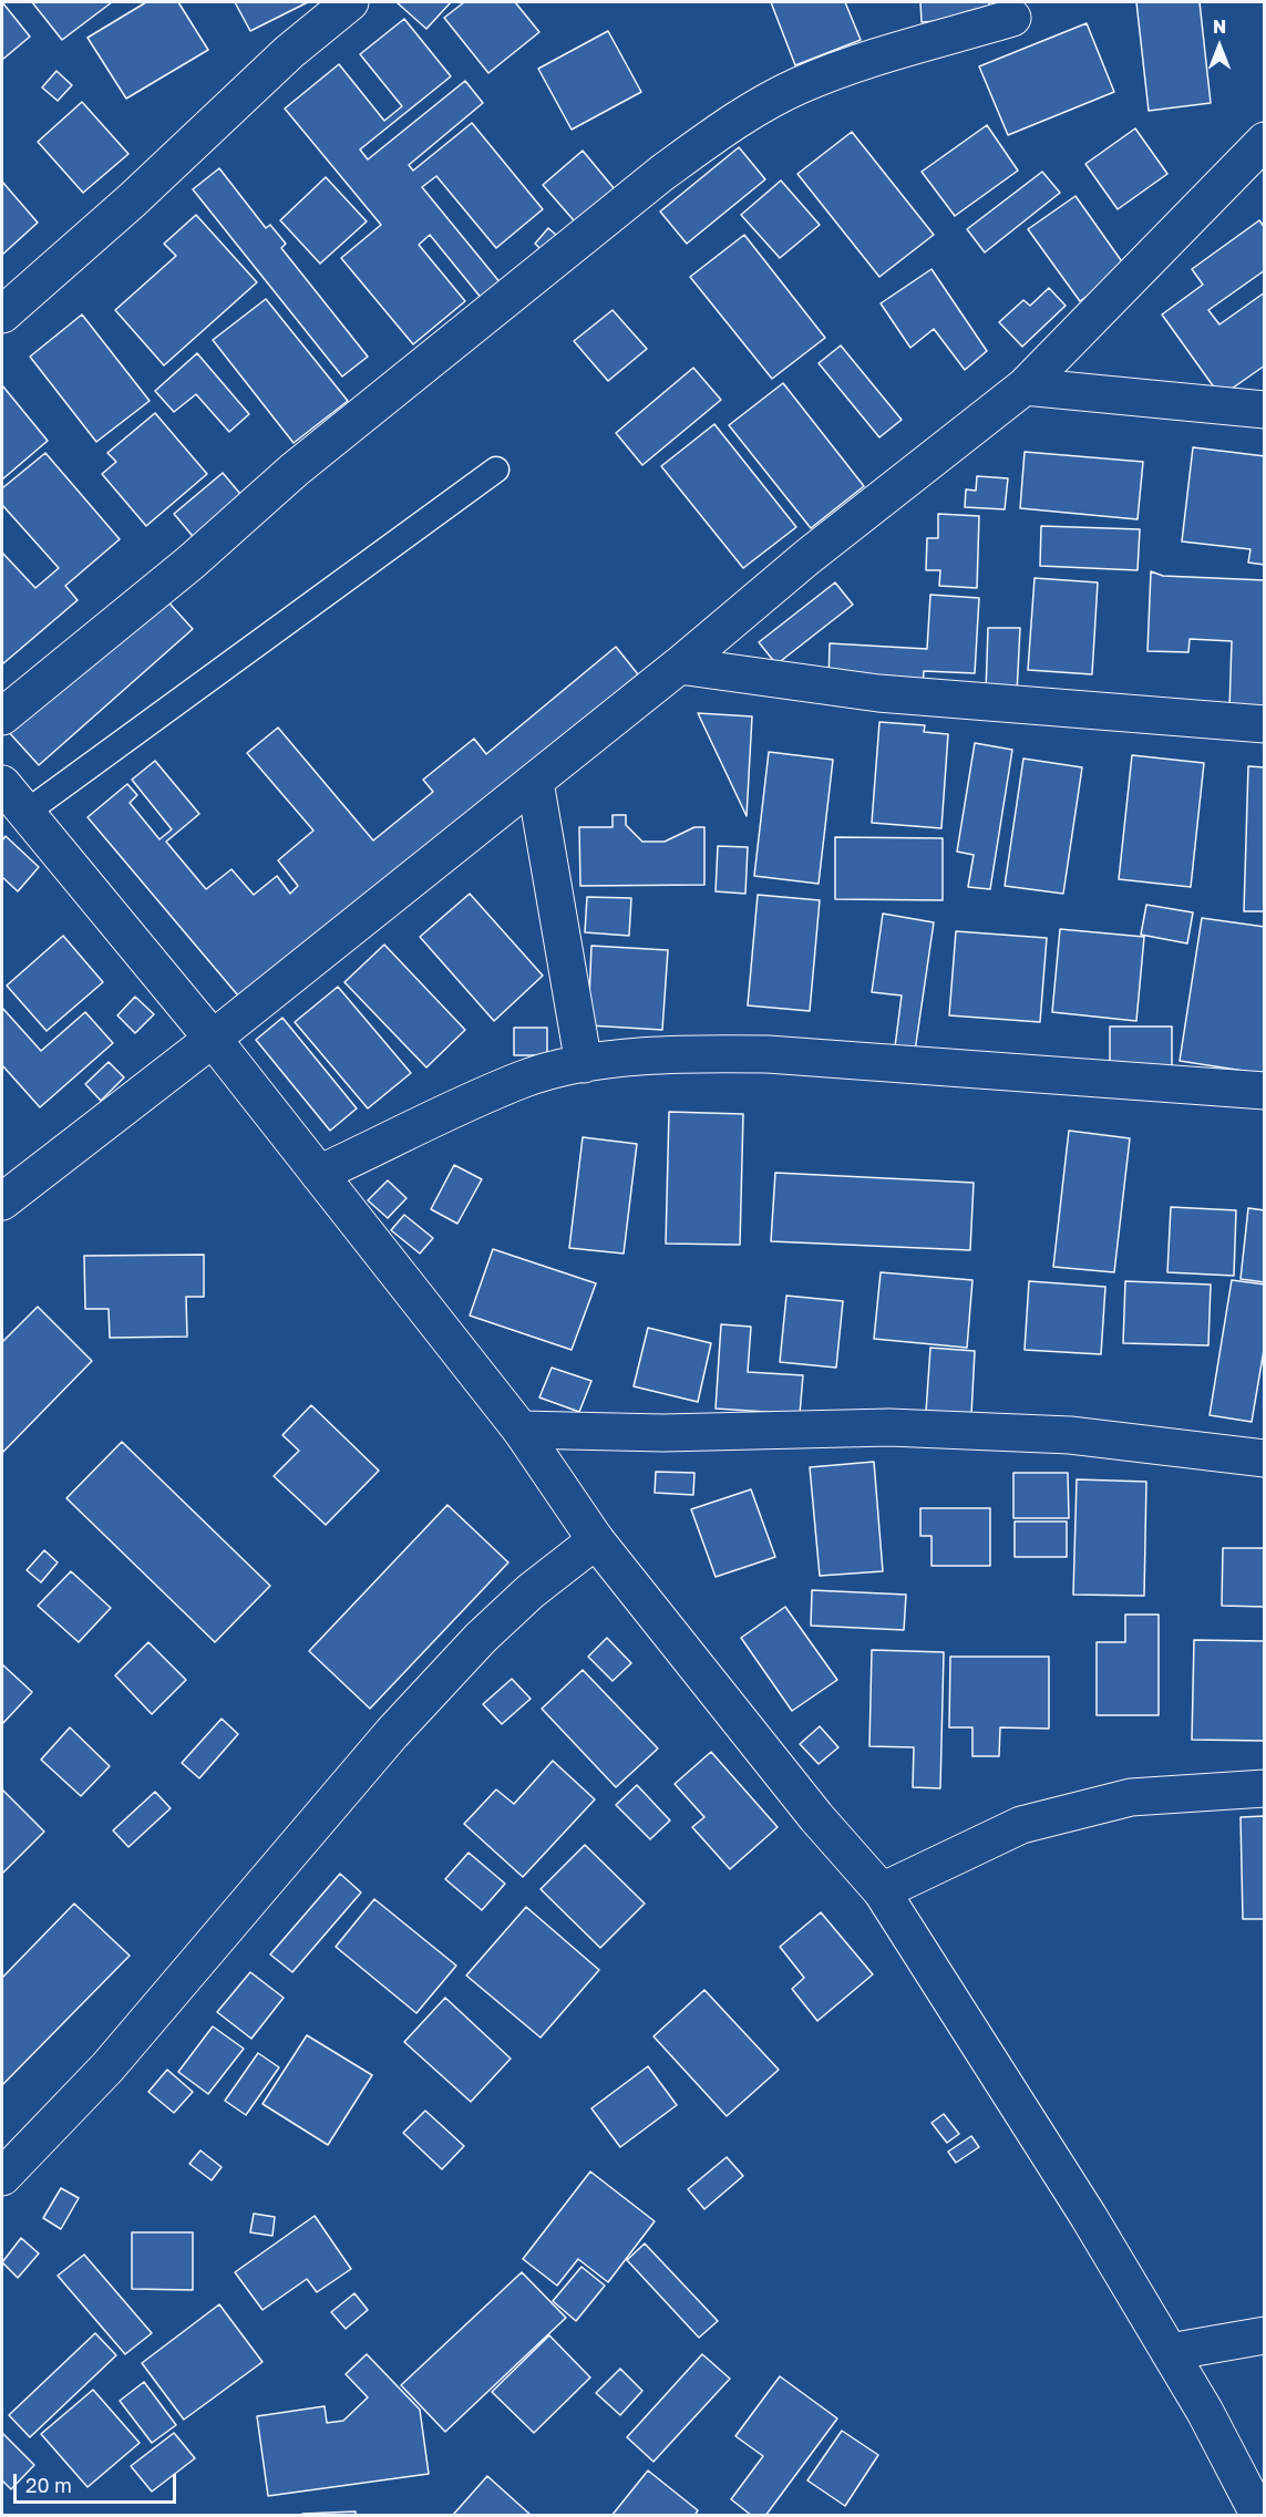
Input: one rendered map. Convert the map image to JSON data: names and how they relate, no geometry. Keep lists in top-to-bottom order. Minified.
{"scale_bar":"20 m","north":"top"}
